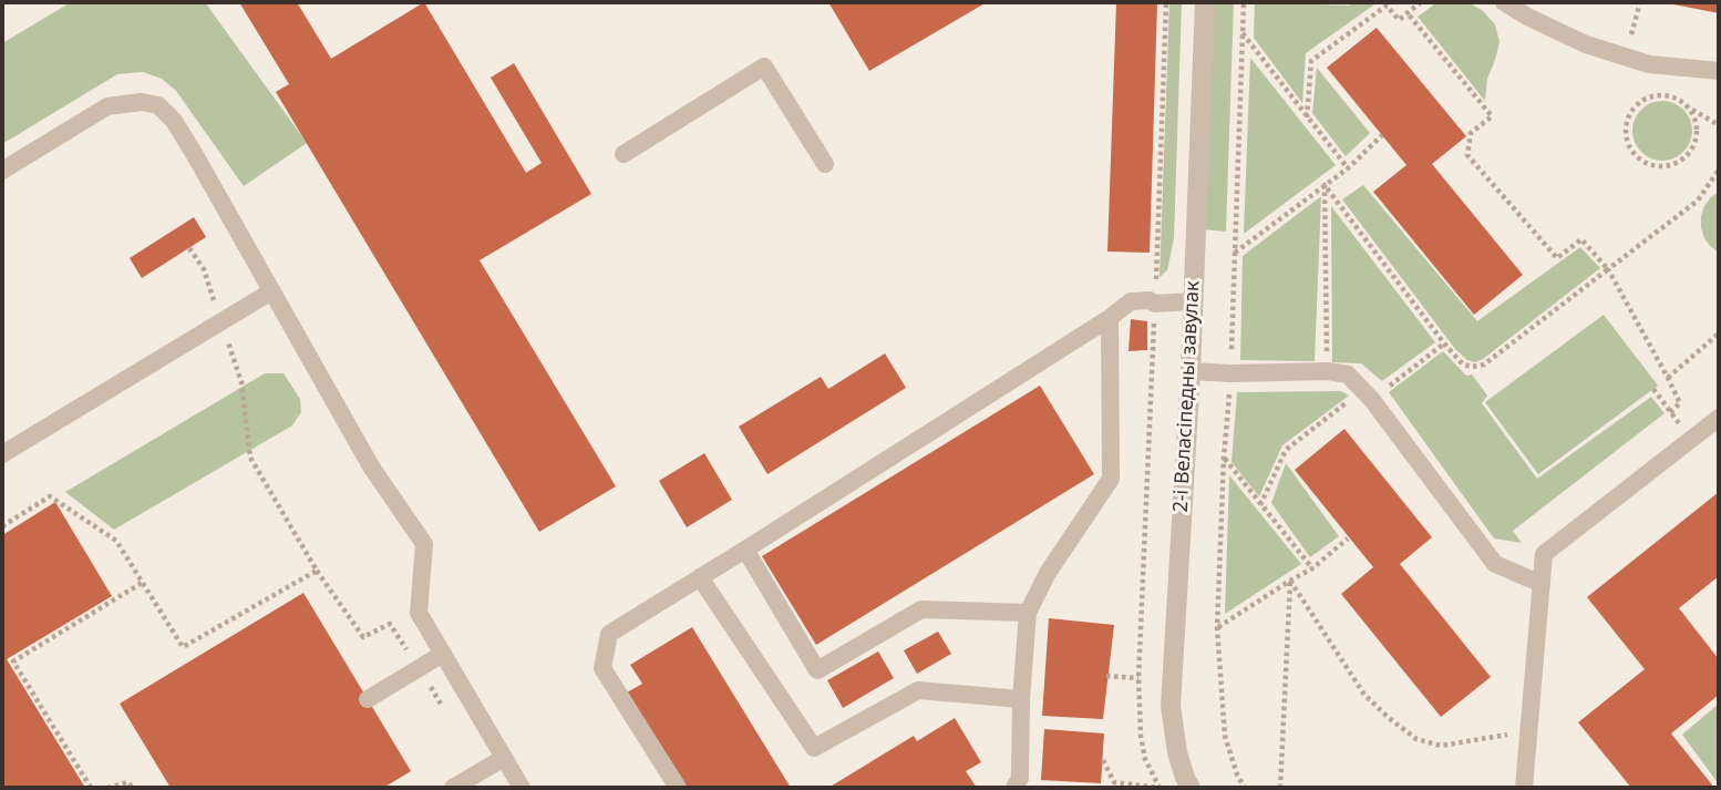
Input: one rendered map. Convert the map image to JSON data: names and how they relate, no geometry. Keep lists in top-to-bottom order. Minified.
{"streets":{"street":["2-і Веласіпедны завулак"]}}
